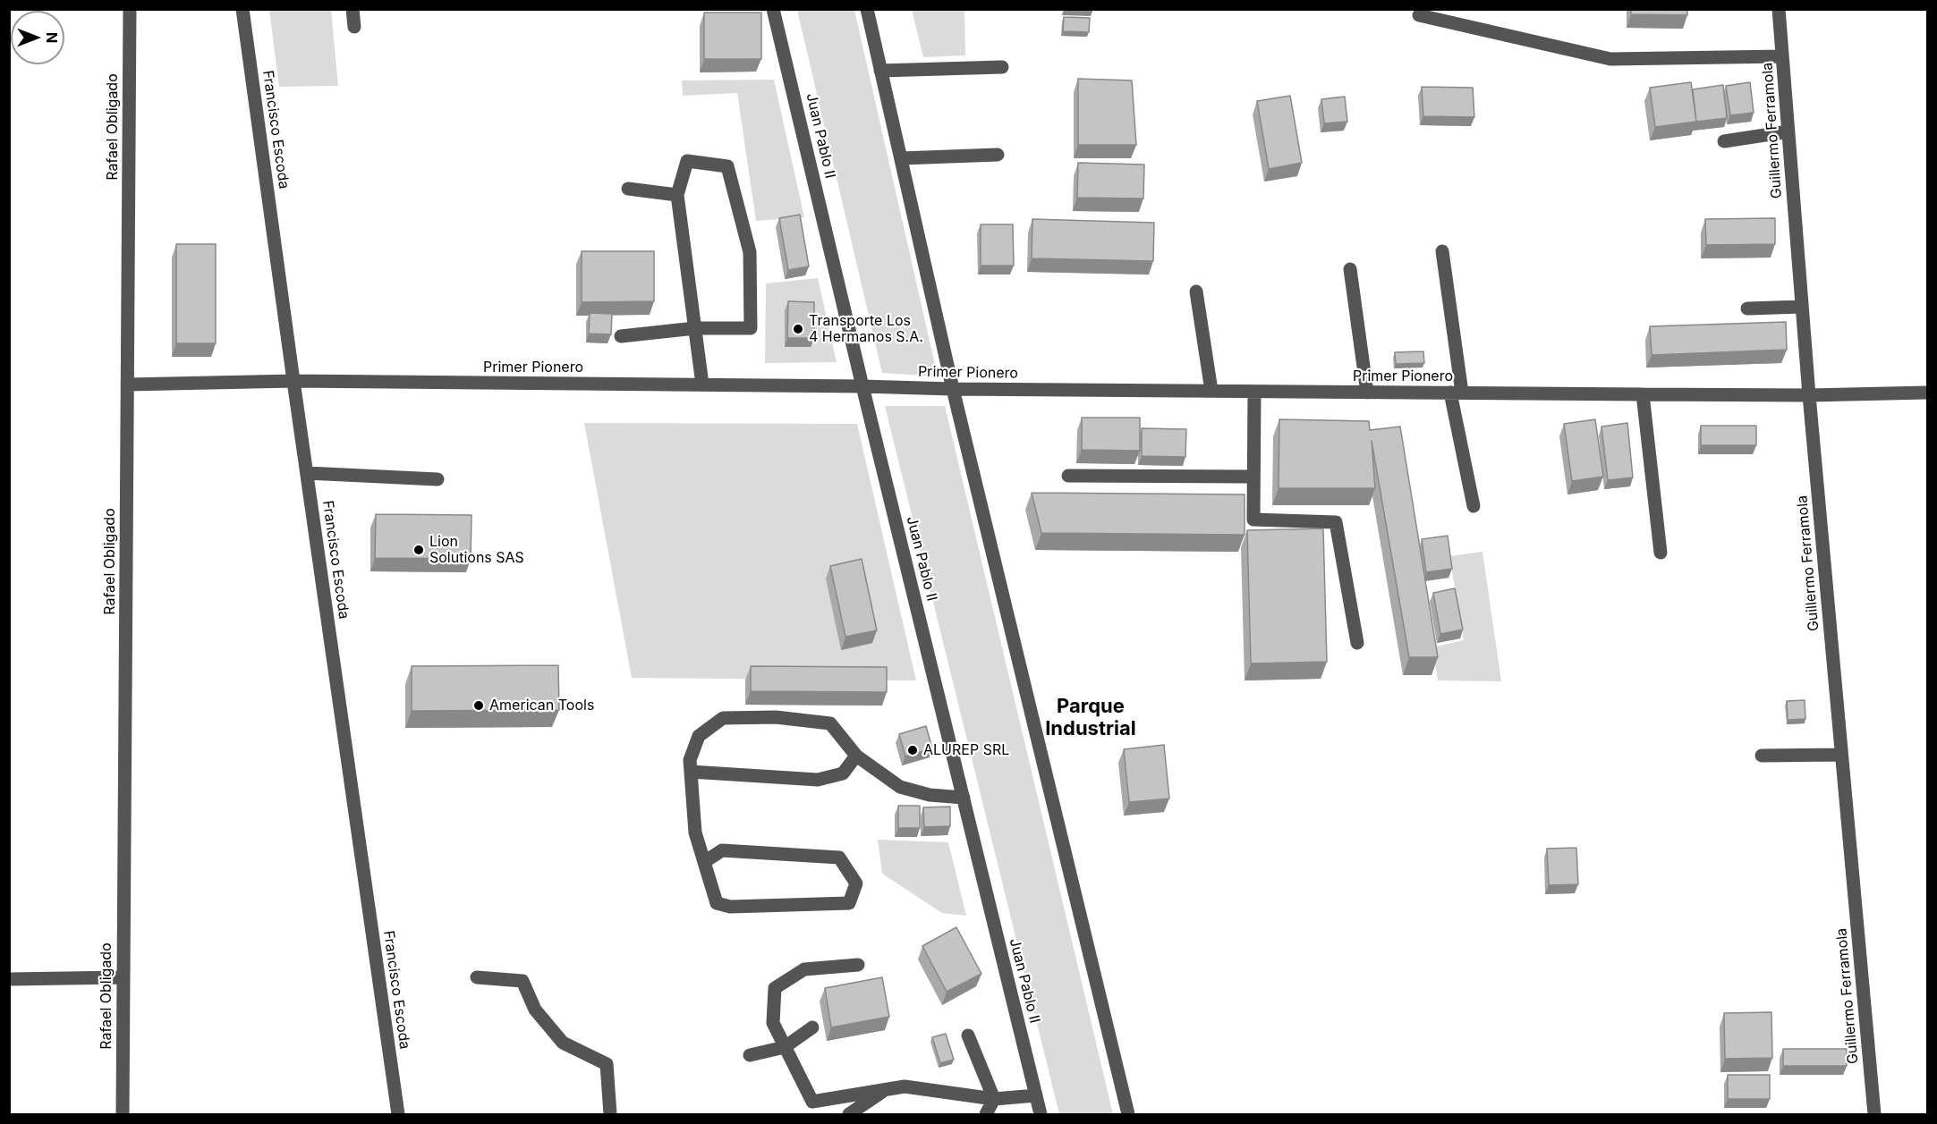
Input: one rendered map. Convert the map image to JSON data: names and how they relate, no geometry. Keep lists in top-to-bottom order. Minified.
{"streets":{"street":["Rafael Obligado","Francisco Escoda","Guillermo Ferramola","Juan Pablo II","Primer Pionero"]},"crossings":[["Rafael Obligado","Primer Pionero"],["Francisco Escoda","Primer Pionero"],["Guillermo Ferramola","Primer Pionero"],["Juan Pablo II","Primer Pionero"]],"districts":["Parque Industrial"],"places":["Transporte Los 4 Hermanos S.A.","Lion Solutions SAS","American Tools","ALUREP SRL"],"north":"right"}
